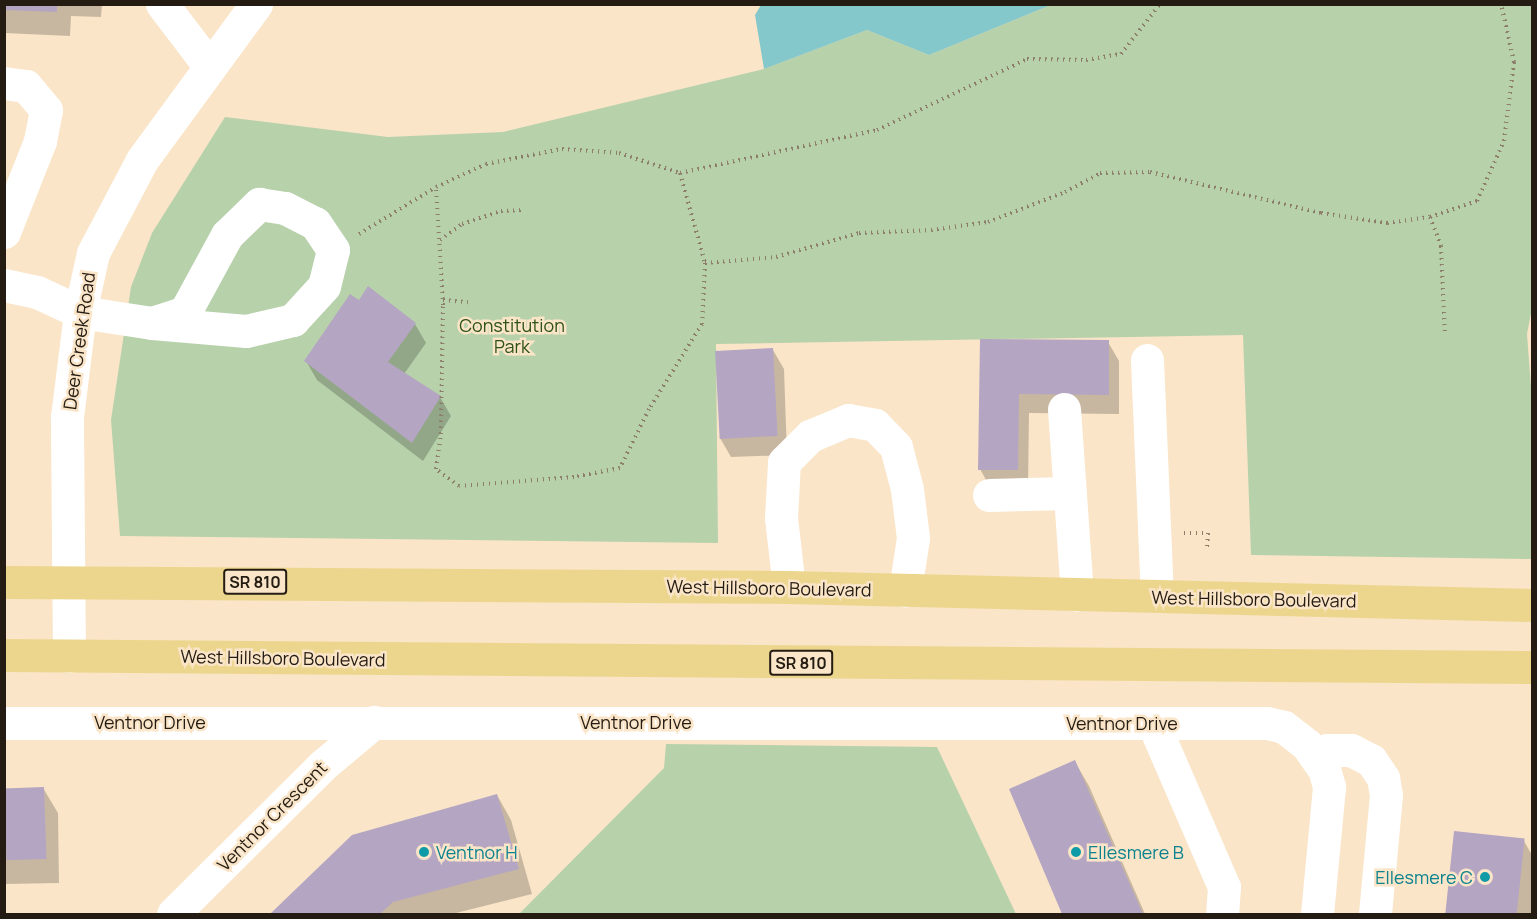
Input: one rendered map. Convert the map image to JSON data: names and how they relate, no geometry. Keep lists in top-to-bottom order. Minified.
{"streets":{"main road":["SR 810","West Hillsboro Boulevard"],"street":["Deer Creek Road","Ventnor Drive","Ventnor Crescent"]},"crossings":[["Deer Creek Road","West Hillsboro Boulevard"],["Ventnor Drive","Ventnor Crescent"]],"parks":["Constitution Park"],"places":["Ventnor H","Ellesmere B","Ellesmere C"]}
